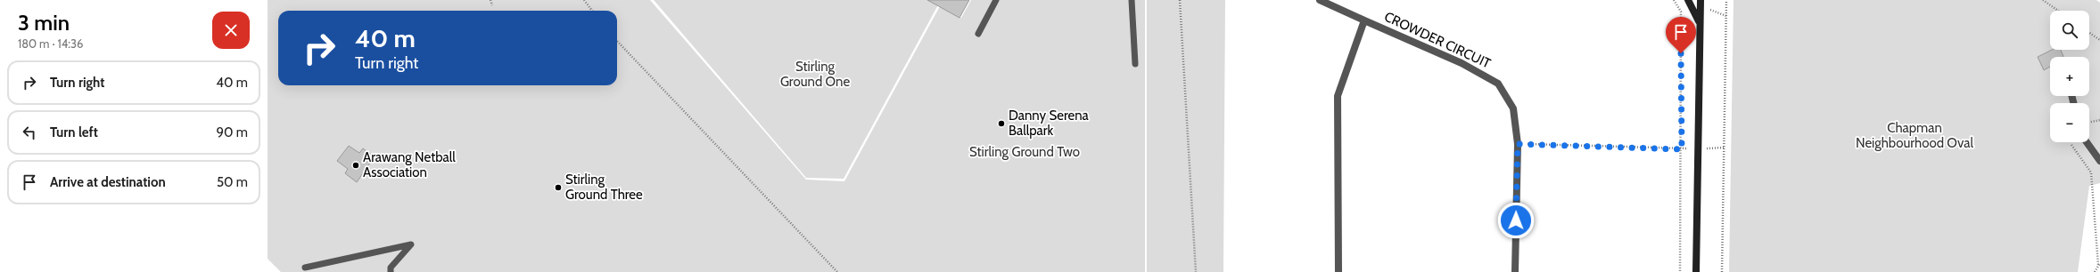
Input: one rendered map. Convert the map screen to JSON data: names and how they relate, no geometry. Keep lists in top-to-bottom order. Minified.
{"streets":{"street":["CROWDER CIRCUIT"]},"parks":["Stirling Ground One","Chapman Neighbourhood Oval","Stirling Ground Two"],"places":["Danny Serena Ballpark","Arawang Netball Association","Stirling Ground Three"],"page":{"heading":["3 min","180 m · 14:36"],"map_buttons":["+","−"],"turn":["40 m","Turn right"],"list":[{"name":"Turn right","value":"40 m"},{"name":"Turn left","value":"90 m"},{"name":"Arrive at destination","value":"50 m"}]}}
